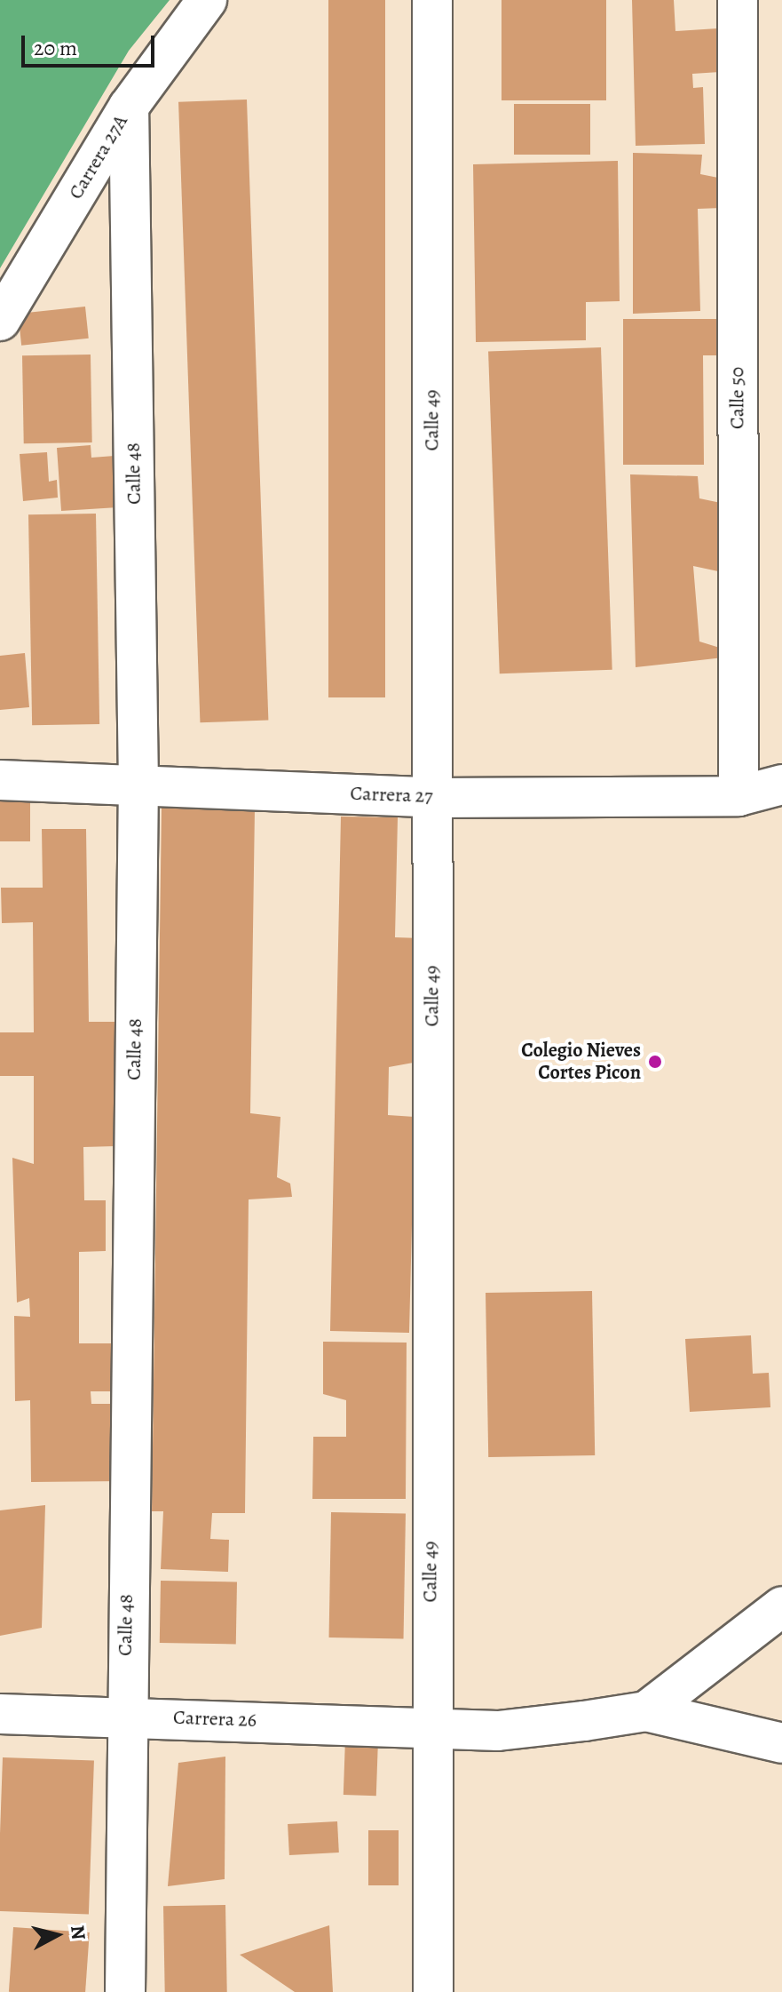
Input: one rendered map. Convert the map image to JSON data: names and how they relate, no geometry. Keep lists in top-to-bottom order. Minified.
{"streets":{"street":["Carrera 27A","Calle 50","Calle 49","Calle 48","Carrera 27","Carrera 26"]},"crossings":[["Carrera 27A","Calle 48"],["Calle 50","Carrera 27"],["Calle 49","Carrera 27"],["Calle 49","Carrera 26"],["Calle 48","Carrera 27"],["Calle 48","Carrera 26"]],"places":["Colegio Nieves Cortes Picon"],"scale_bar":"20 m","north":"right"}
